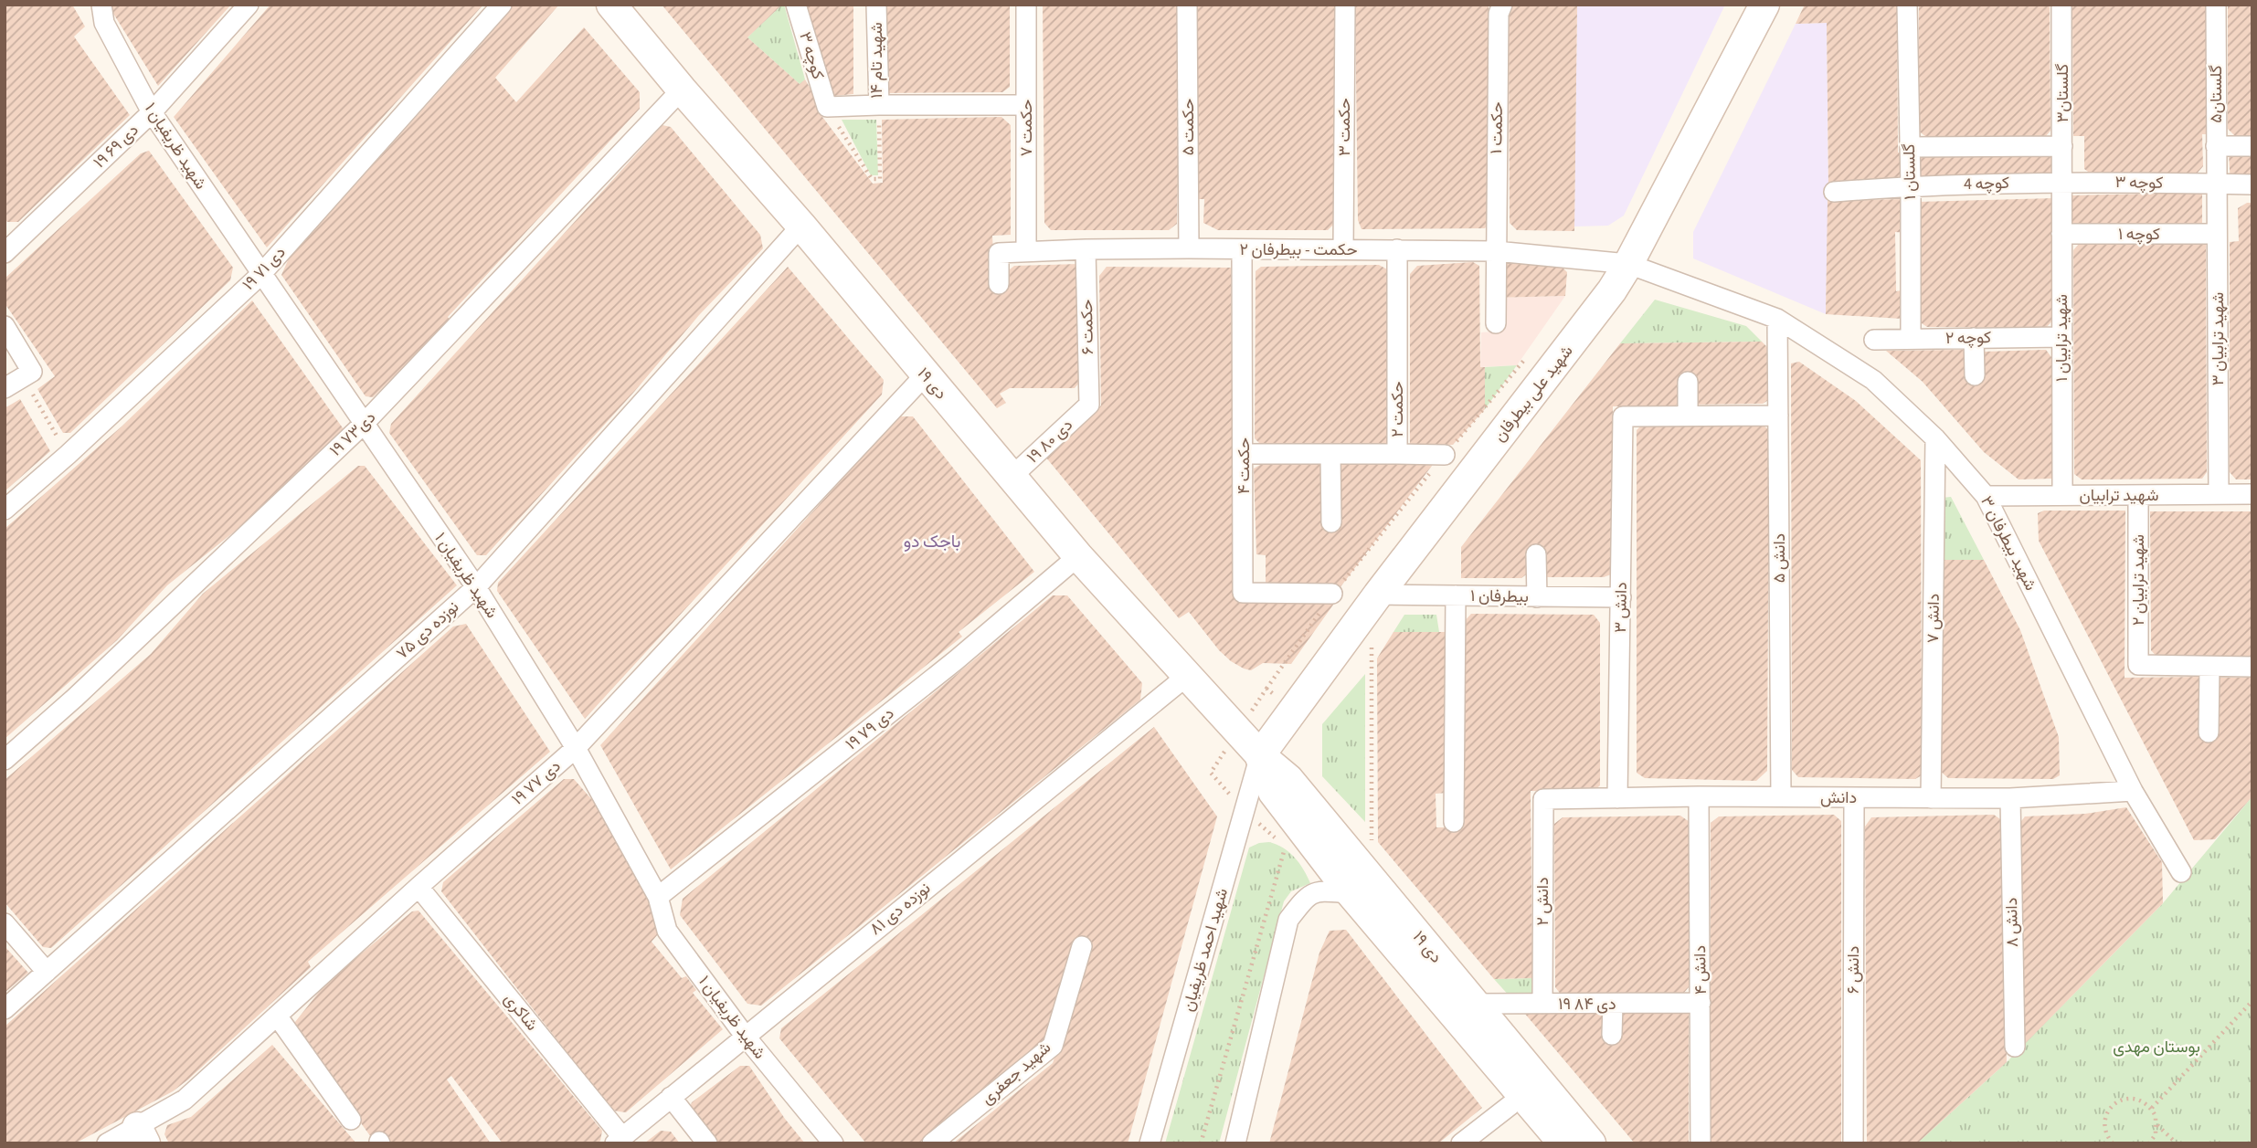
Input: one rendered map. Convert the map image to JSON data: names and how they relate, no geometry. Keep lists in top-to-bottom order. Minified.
{"streets":{"main road":["۱۹ دی","شهید علی بیطرفان"],"street":["کوچه ۳","شهید تام ۱۴","گلستان۳","گلستان۵","حکمت ۵","حکمت ۳","حکمت ۷","حکمت ۱","۱۹ دی ۶۹","شهید ظریفیان ۱","گلستان ۱","کوچه 4","کوچه ۱","حکمت - بیطرفان ۲","۱۹ دی ۷۱","حکمت ۶","کوچه ۲","شهید ترابیان ۱","شهید ترابیان ۳","حکمت ۲","۱۹ دی۷۳","۱۹ دی ۸۰","حکمت ۴","شهید ترابیان","شهید بیطرفان ۳","دانش ۵","شهید ترابیان ۲","بیطرفان ۱","دانش ۳","دانش ۷","نوزده دی ۷۵","۱۹ دی ۷۹","۱۹ دی ۷۷","دانش","۲ دانش","نوزده دی ۸۱","دانش ۸","شهید احمد ظریفیان","دانش ۴","۶ دانش","۱۹ دی ۸۴","شاکری","شهید جعفری"]},"crossings":[["کوچه ۳","شهید تام ۱۴"],["کوچه ۳","گلستان۳"],["کوچه ۳","گلستان۵"],["کوچه ۳","کوچه 4"],["کوچه ۳","شهید ترابیان ۱"],["کوچه ۳","شهید ترابیان ۳"],["گلستان۳","کوچه 4"],["گلستان۳","شهید ترابیان ۱"],["گلستان۵","شهید ترابیان ۳"],["حکمت ۵","حکمت - بیطرفان ۲"],["حکمت ۳","حکمت - بیطرفان ۲"],["حکمت ۷","حکمت - بیطرفان ۲"],["حکمت ۱","حکمت - بیطرفان ۲"],["۱۹ دی ۶۹","شهید ظریفیان ۱"],["شهید ظریفیان ۱","۱۹ دی ۷۱"],["شهید ظریفیان ۱","۱۹ دی۷۳"],["شهید ظریفیان ۱","نوزده دی ۷۵"],["شهید ظریفیان ۱","۱۹ دی ۷۹"],["شهید ظریفیان ۱","۱۹ دی ۷۷"],["شهید ظریفیان ۱","نوزده دی ۸۱"],["گلستان ۱","کوچه 4"],["گلستان ۱","کوچه ۲"],["کوچه 4","شهید ترابیان ۱"],["کوچه ۱","شهید ترابیان ۱"],["کوچه ۱","شهید ترابیان ۳"],["حکمت - بیطرفان ۲","حکمت ۶"],["حکمت - بیطرفان ۲","شهید علی بیطرفان"],["حکمت - بیطرفان ۲","حکمت ۲"],["حکمت - بیطرفان ۲","حکمت ۴"],["حکمت - بیطرفان ۲","شهید بیطرفان ۳"],["حکمت ۶","۱۹ دی ۸۰"],["کوچه ۲","شهید ترابیان ۱"],["شهید ترابیان ۱","شهید ترابیان"],["شهید ترابیان ۳","شهید ترابیان"],["۱۹ دی","شهید علی بیطرفان"],["۱۹ دی","۱۹ دی۷۳"],["۱۹ دی","۱۹ دی ۸۰"],["۱۹ دی","نوزده دی ۷۵"],["۱۹ دی","۱۹ دی ۷۹"],["۱۹ دی","۱۹ دی ۷۷"],["۱۹ دی","نوزده دی ۸۱"],["۱۹ دی","شهید احمد ظریفیان"],["۱۹ دی","۱۹ دی ۸۴"],["شهید علی بیطرفان","شهید بیطرفان ۳"],["شهید علی بیطرفان","بیطرفان ۱"],["شهید علی بیطرفان","شهید احمد ظریفیان"],["حکمت ۲","حکمت ۴"],["شهید ترابیان","شهید بیطرفان ۳"],["شهید ترابیان","شهید ترابیان ۲"],["شهید بیطرفان ۳","دانش ۵"],["شهید بیطرفان ۳","دانش ۷"],["شهید بیطرفان ۳","دانش"],["دانش ۵","دانش"],["بیطرفان ۱","دانش ۳"],["دانش ۳","دانش"],["دانش ۷","دانش"],["۱۹ دی ۷۷","شاکری"],["دانش","۲ دانش"],["دانش","دانش ۸"],["دانش","دانش ۴"],["دانش","۶ دانش"],["۲ دانش","۱۹ دی ۸۴"],["نوزده دی ۸۱","شاکری"],["دانش ۴","۱۹ دی ۸۴"]],"districts":["باجک دو"],"parks":["بوستان مهدی"]}
